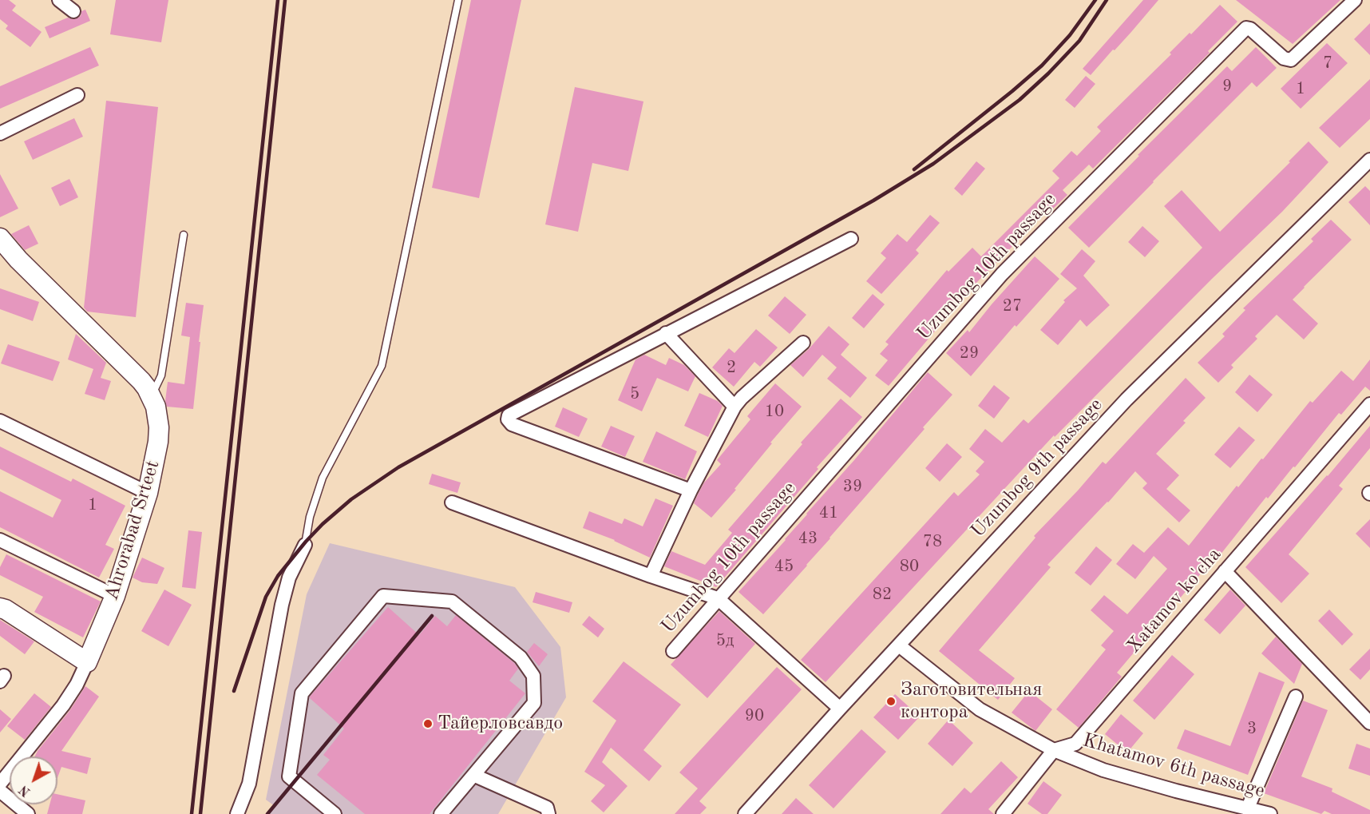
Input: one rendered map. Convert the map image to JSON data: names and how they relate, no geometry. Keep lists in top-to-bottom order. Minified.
{"streets":{"street":["Uzumbog 10th passage","Uzumbog 9th passage","Ahrorabad Srteet","Xatamov ko'cha","Khatamov 6th passage"]},"crossings":[["Uzumbog 9th passage","Khatamov 6th passage"],["Xatamov ko'cha","Khatamov 6th passage"]],"places":["Заготовительная контора","Тайерловсавдо"],"house_numbers":["7","9","1","27","29","2","5","10","39","1","41","43","78","45","80","82","5д","90","3"],"north":"bottom left"}
